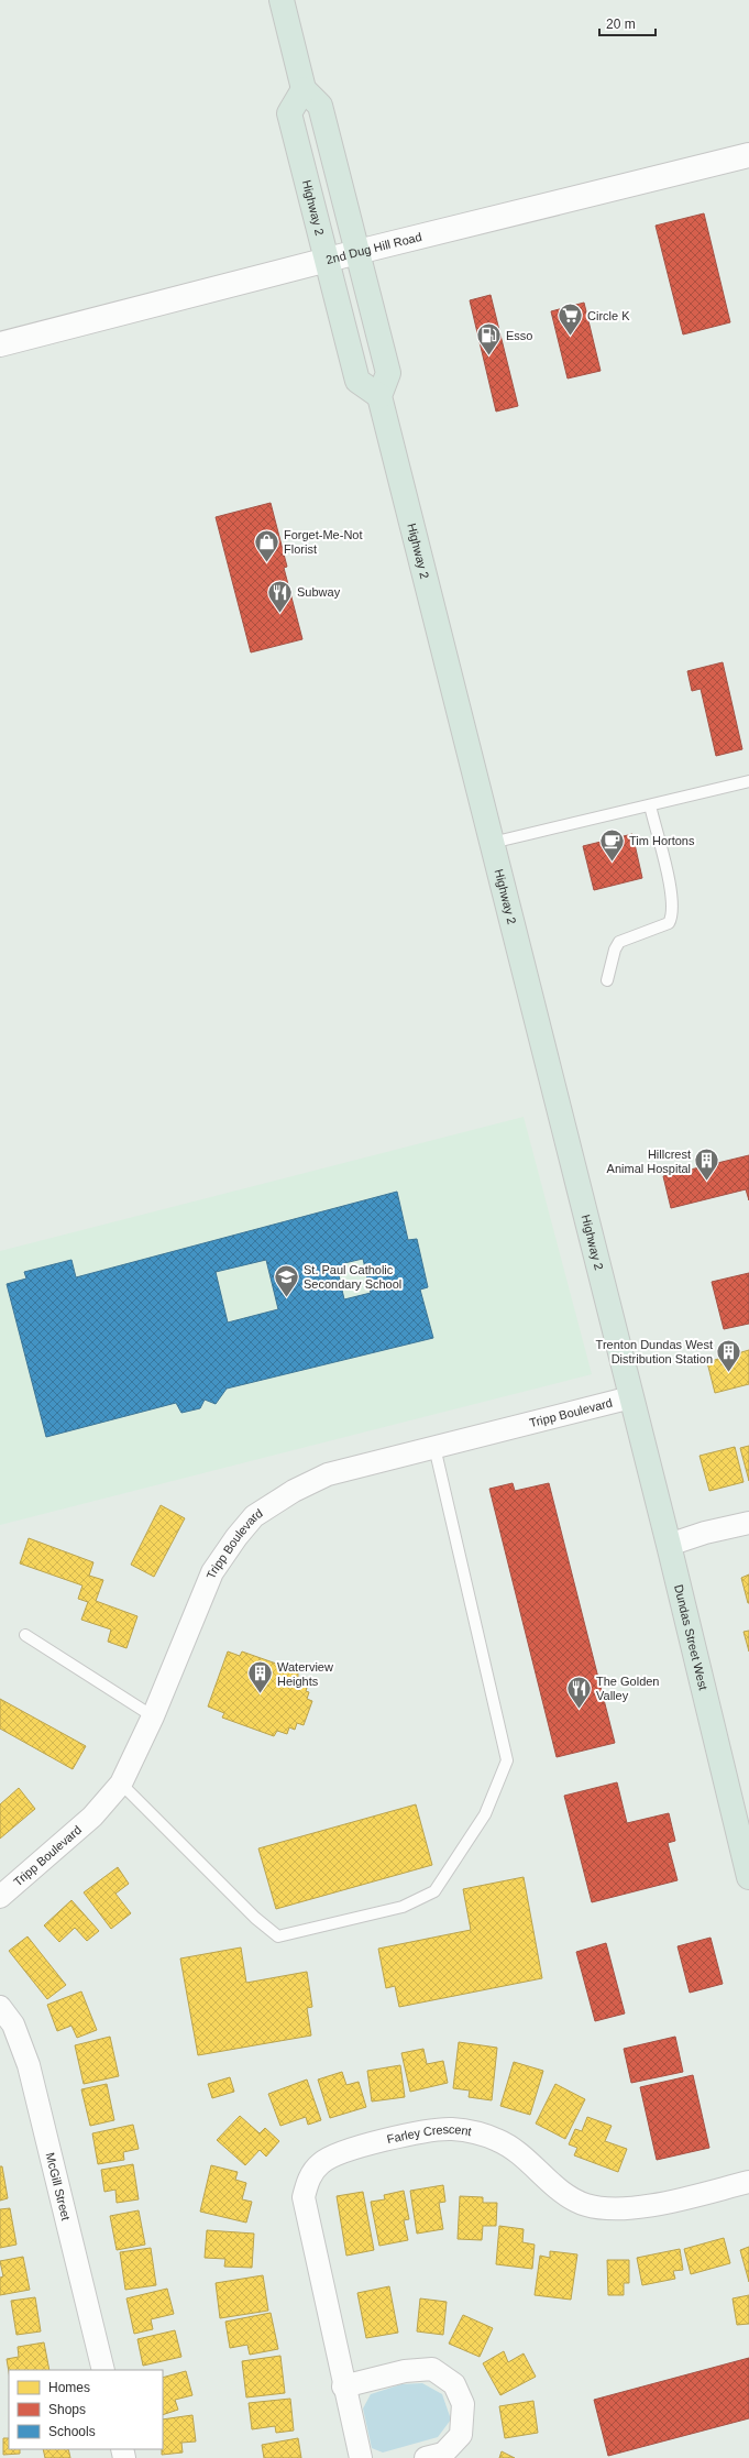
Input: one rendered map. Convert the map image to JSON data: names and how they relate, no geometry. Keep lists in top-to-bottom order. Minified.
{"streets":{"main road":["Highway 2","Dundas Street West"],"street":["2nd Dug Hill Road","Tripp Boulevard","Farley Crescent","McGill Street"]},"crossings":[["Highway 2","2nd Dug Hill Road"],["Highway 2","Tripp Boulevard"],["Highway 2","Dundas Street West"],["Tripp Boulevard","Dundas Street West"]],"places":{"supermarket":["Circle K"],"fuel station":["Esso"],"shop":["Forget-Me-Not Florist"],"restaurant":["Subway","The Golden Valley"],"cafe":["Tim Hortons"],"building":["Hillcrest Animal Hospital","Trenton Dundas West Distribution Station","Waterview Heights"],"school or university":["St. Paul Catholic Secondary School"]},"legend":["Homes","Shops","Schools"],"scale_bar":"20 m"}
